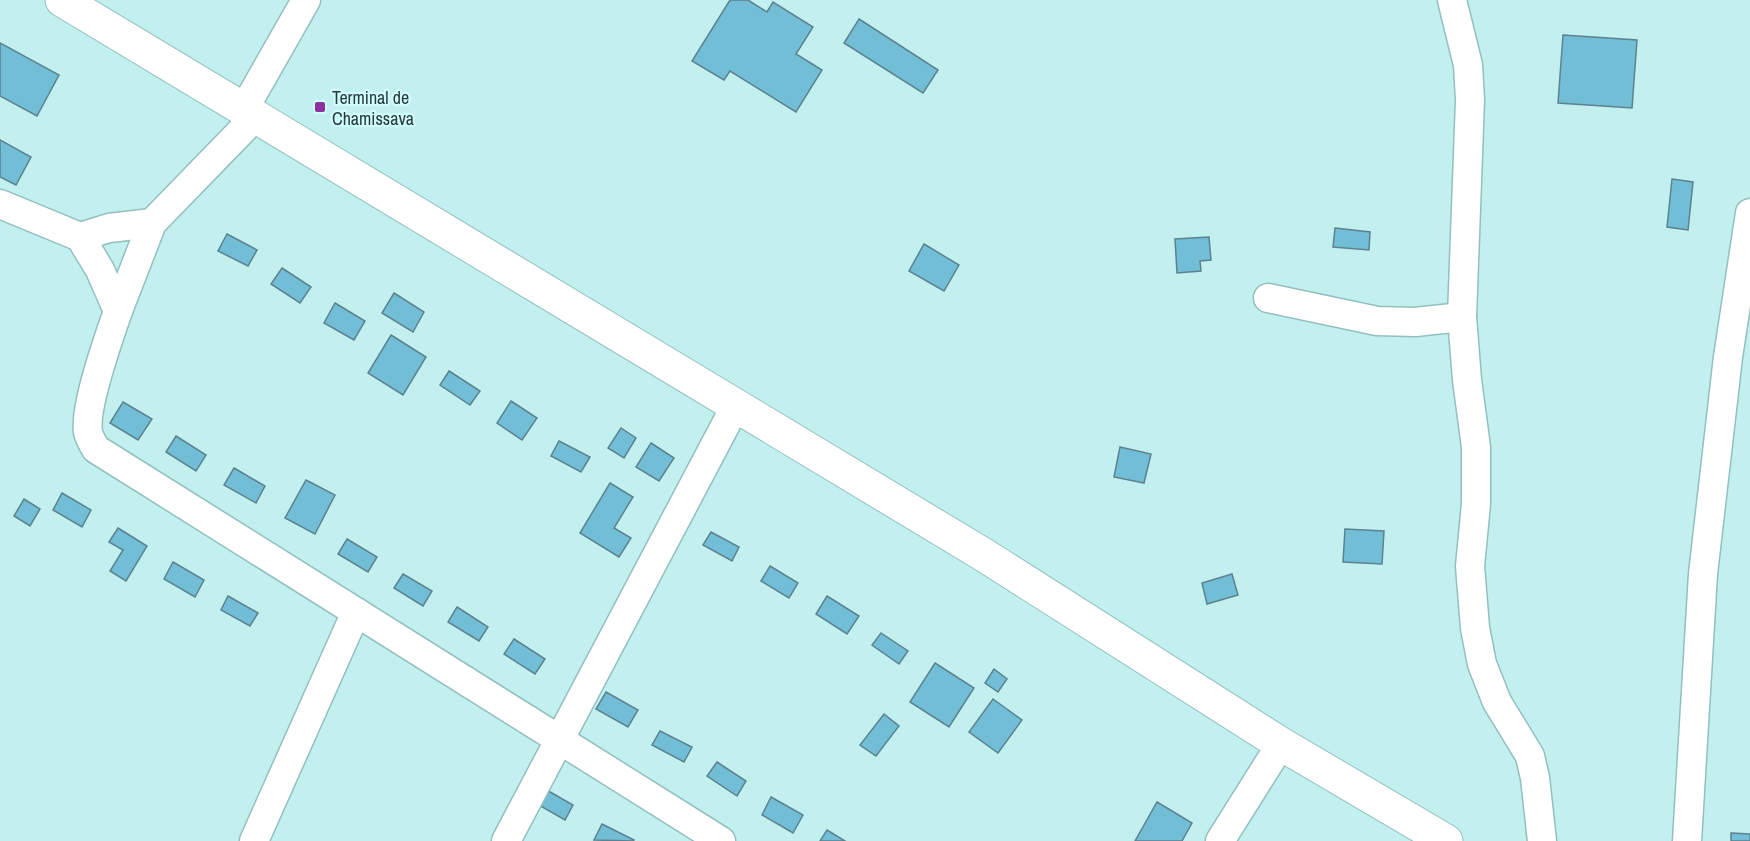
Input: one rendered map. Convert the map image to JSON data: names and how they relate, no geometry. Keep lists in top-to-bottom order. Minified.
{"places":{"transit":["Terminal de Chamissava"]}}
